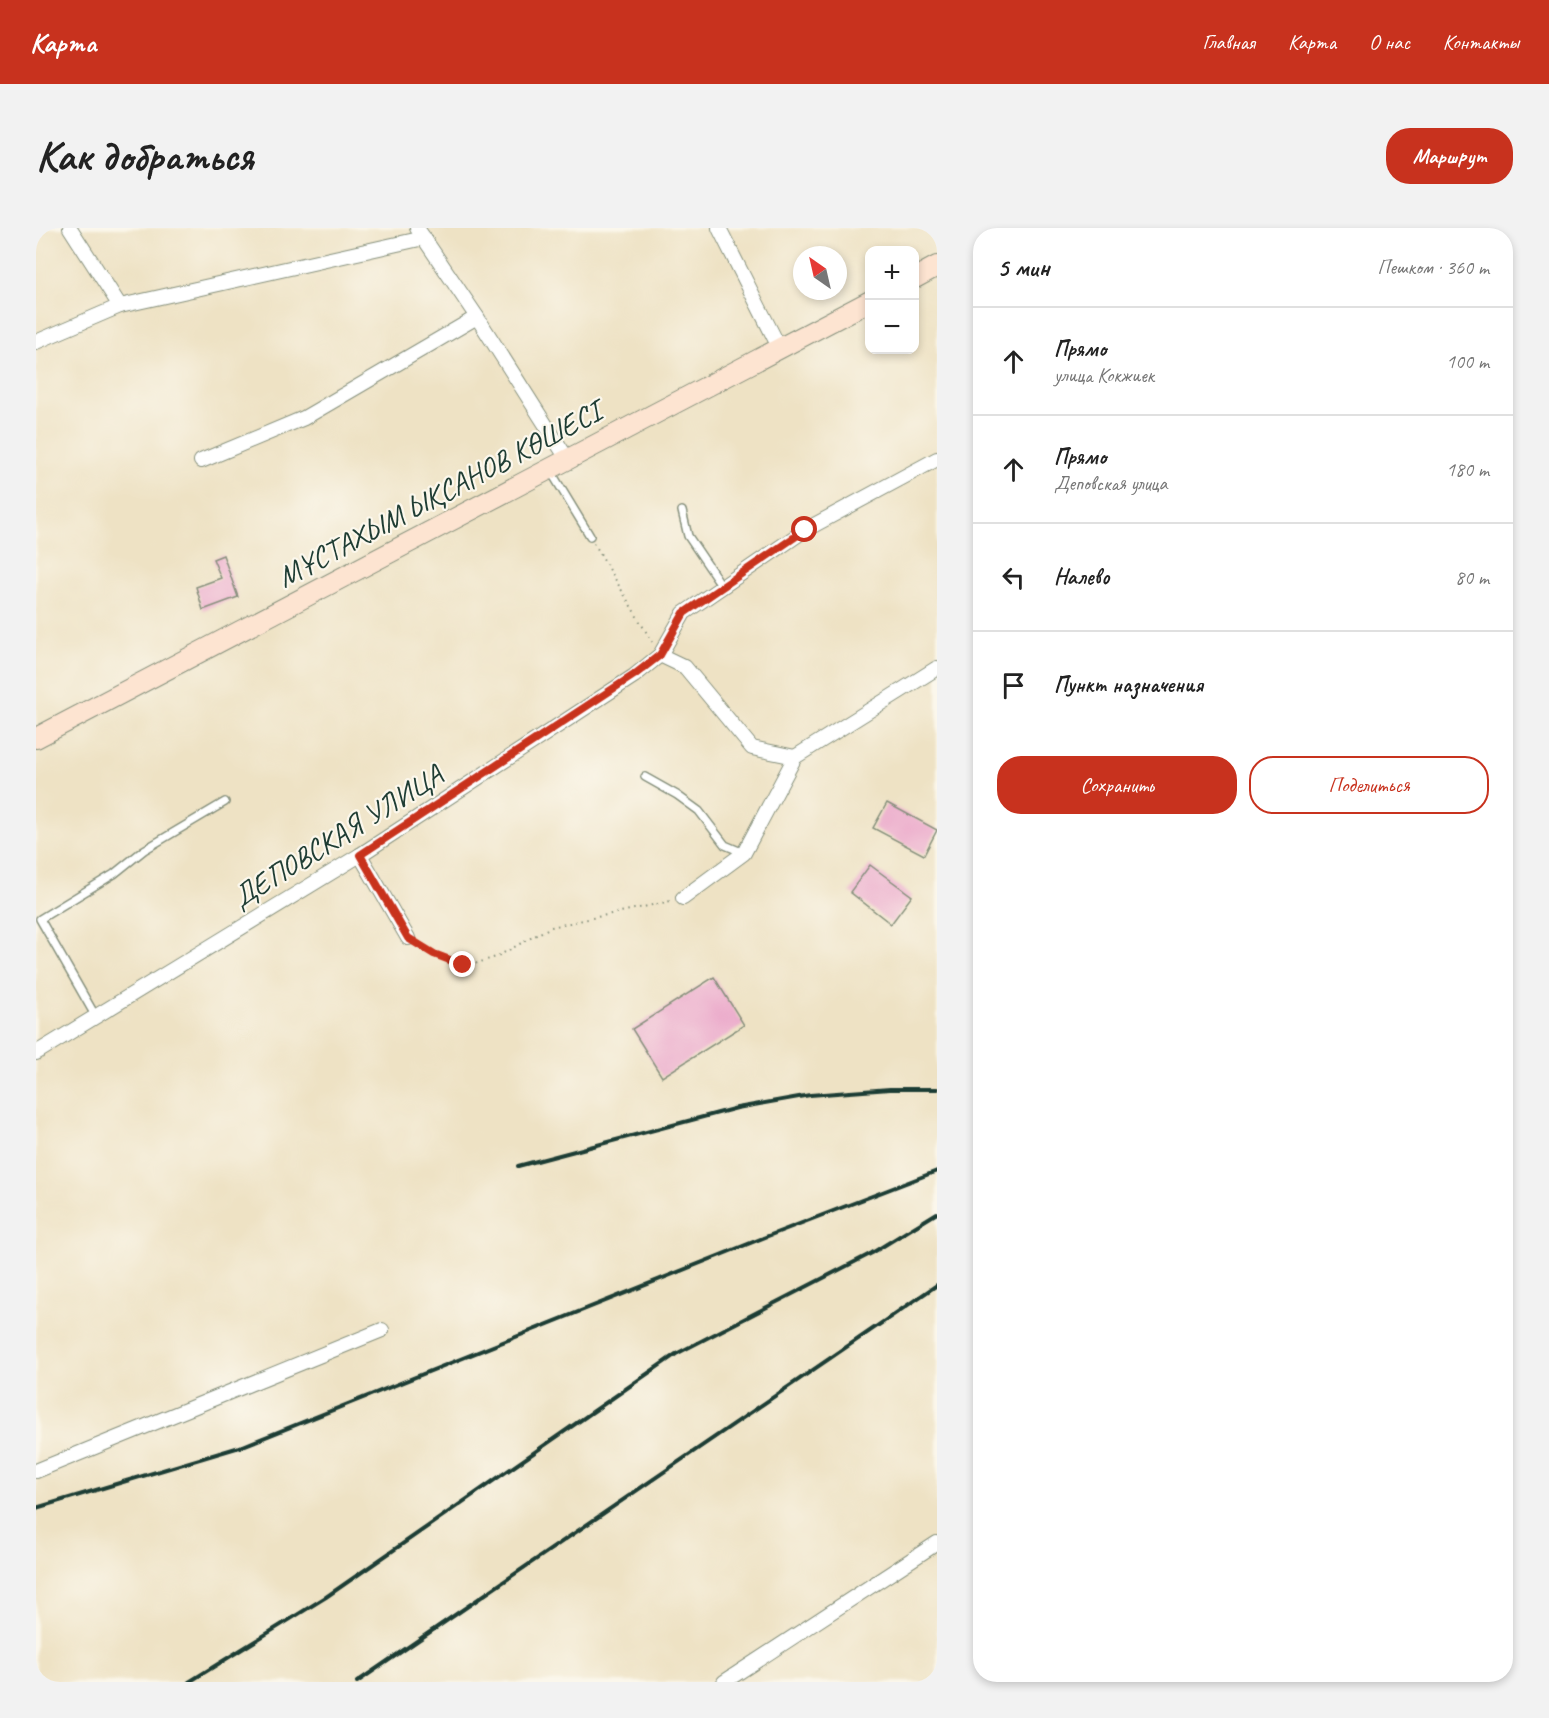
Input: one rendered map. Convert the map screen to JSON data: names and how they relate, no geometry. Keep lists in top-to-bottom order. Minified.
{"streets":{"main road":["МҰСТАХЫМ ЫҚСАНОВ КӨШЕСІ"],"street":["ДЕПОВСКАЯ УЛИЦА"]},"north":"top left","page":{"header":"Карта","nav":["Главная","Карта","О нас","Контакты"],"buttons":["Маршрут",["Сохранить","Поделиться"]],"title":"Как добраться","heading":["5 мин","Пешком · 360 m"],"map_buttons":["+","−"],"list":[["Прямо","улица Кокжиек","100 m"],["Прямо","Деповская улица","180 m"],["Налево","80 m"],"Пункт назначения"]}}
